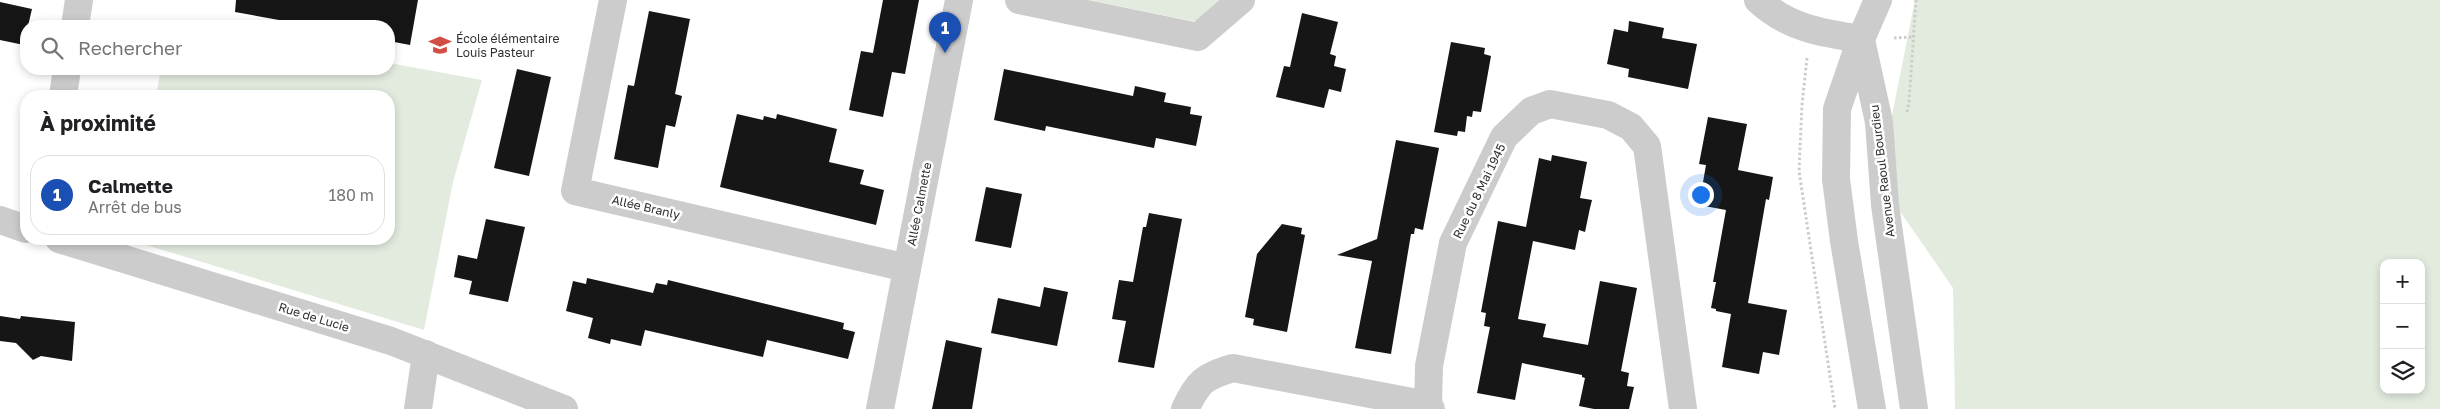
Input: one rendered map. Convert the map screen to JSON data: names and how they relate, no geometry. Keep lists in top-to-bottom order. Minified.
{"streets":{"street":["Avenue Raoul Bourdieu","Rue du 8 Mai 1945","Allée Calmette","Allée Branly","Rue de Lucie"]},"crossings":[["Allée Calmette","Allée Branly"]],"places":{"school or university":["École élémentaire Louis Pasteur"]},"page":{"pins":"1","search":"Rechercher","heading":"À proximité","list":[{"mark":"1","name":"Calmette","note":"Arrêt de bus","value":"180 m"}],"map_buttons":["+","−"]}}
